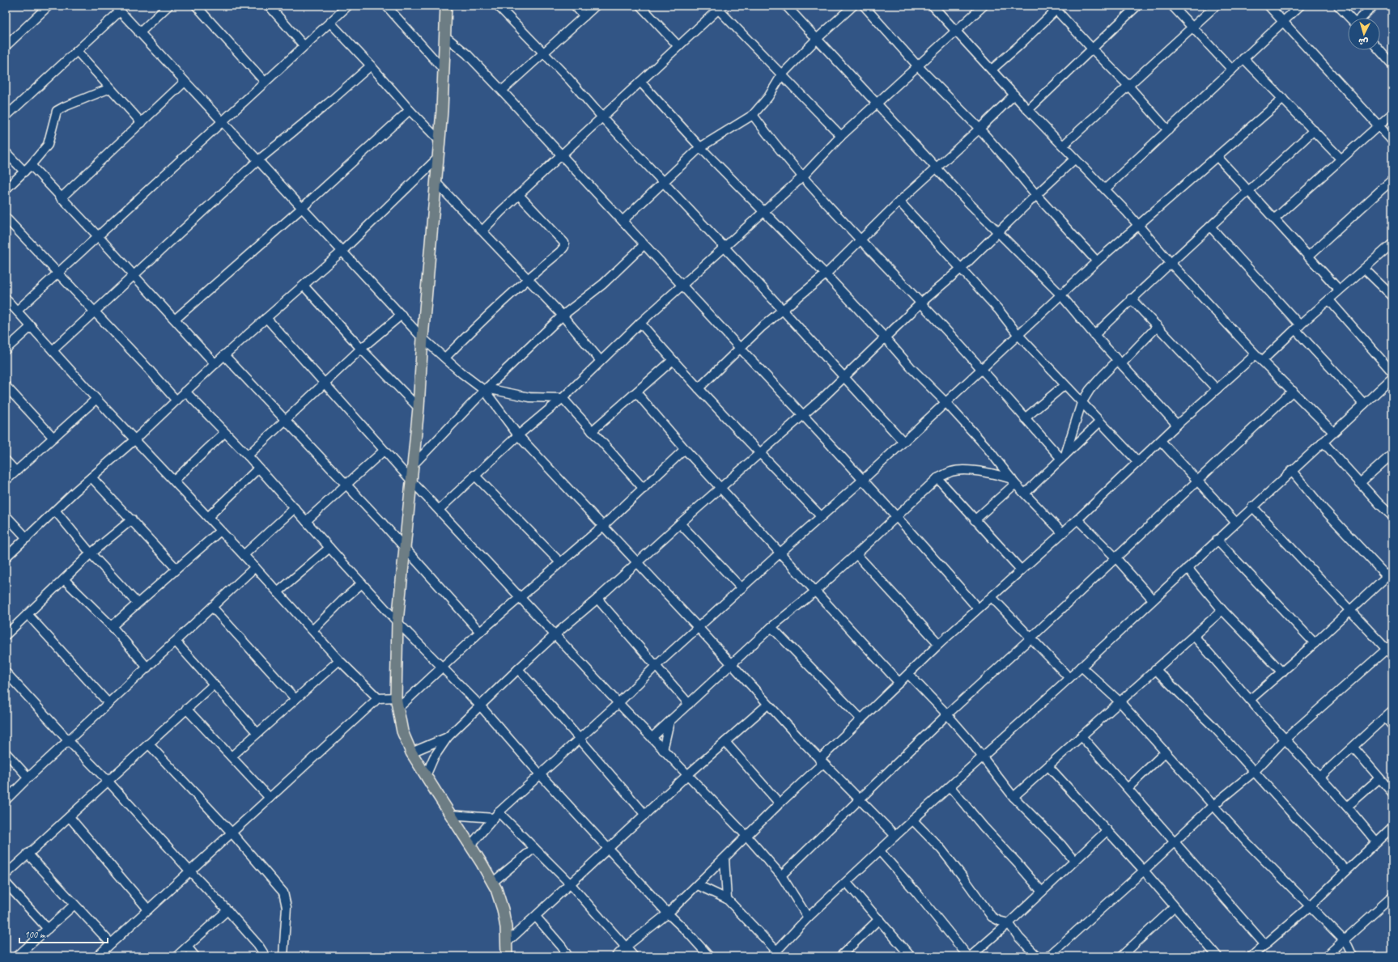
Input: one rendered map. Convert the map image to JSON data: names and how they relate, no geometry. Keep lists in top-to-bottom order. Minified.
{"scale_bar":"100 m","north":"bottom"}
